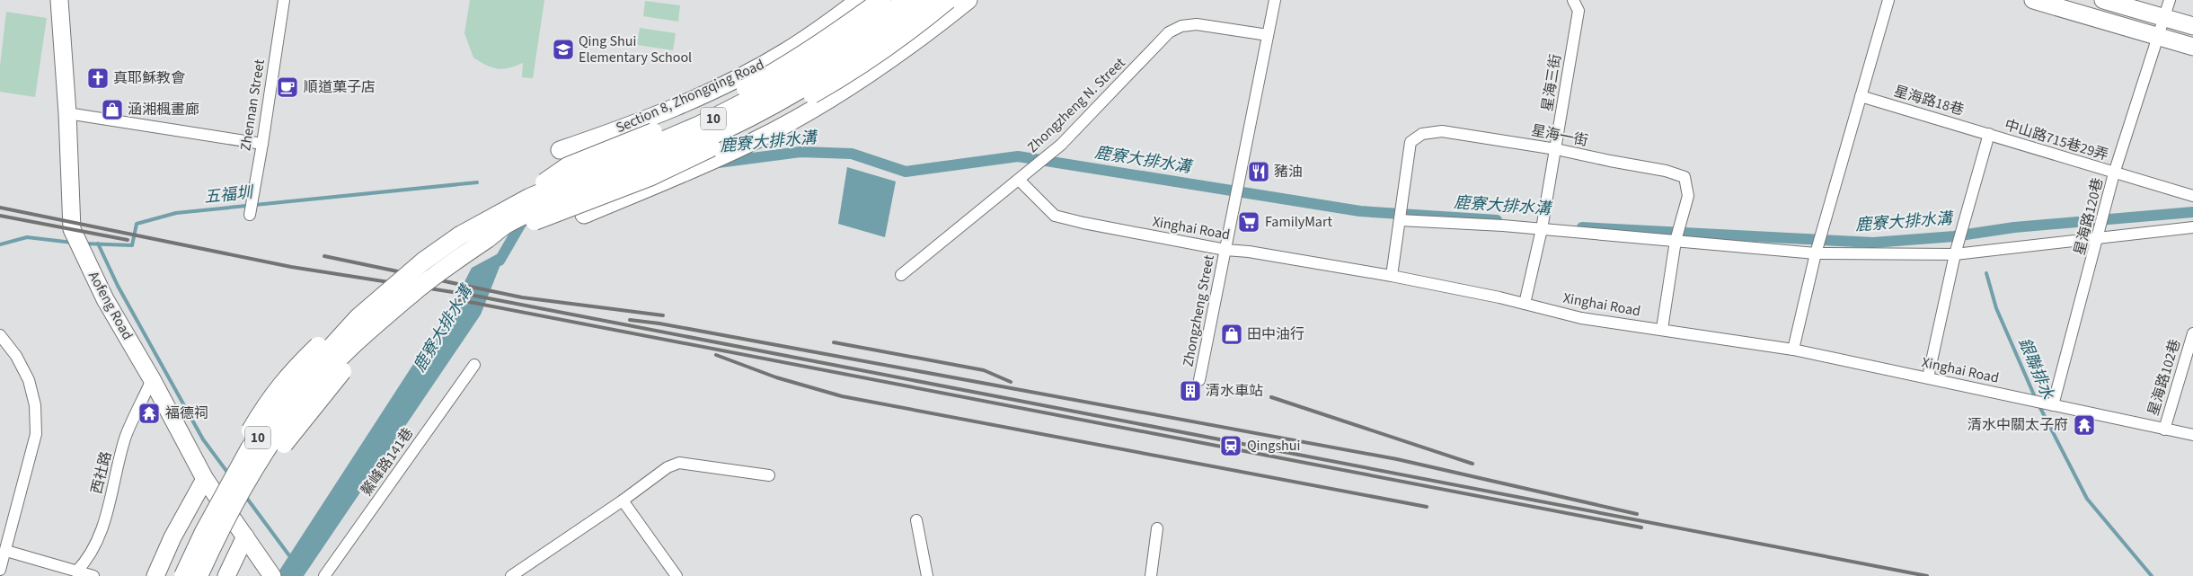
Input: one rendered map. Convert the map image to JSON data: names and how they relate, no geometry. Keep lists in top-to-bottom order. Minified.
{"streets":{"main road":["10"],"street":["星海三街","Section 8, Zhongqing Road","星海路18巷","Zhennan Street","Zhongzheng N. Street","星海一街","中山路715巷29弄","星海路120巷","Xinghai Road","Aofeng Road","Zhongzheng Street","星海路102巷","鰲峰路141巷","西社路"]},"crossings":[["星海三街","星海一街"],["星海三街","Xinghai Road"],["星海路18巷","中山路715巷29弄"],["Zhongzheng N. Street","Xinghai Road"],["Zhongzheng N. Street","Zhongzheng Street"],["星海一街","Xinghai Road"],["中山路715巷29弄","星海路120巷"],["星海路120巷","Xinghai Road"],["Xinghai Road","Zhongzheng Street"],["Xinghai Road","星海路102巷"],["Aofeng Road","西社路"]],"water":["鹿寮大排水溝","五福圳","銀聯排水"],"places":{"school or university":["Qing Shui Elementary School"],"church":["真耶穌教會"],"cafe":["順道菓子店"],"shop":["涵湘楓畫廊","田中油行"],"restaurant":["豬油"],"supermarket":["FamilyMart"],"building":["清水車站"],"temple":["福德祠","清水中關太子府"],"station":["Qingshui"]}}
